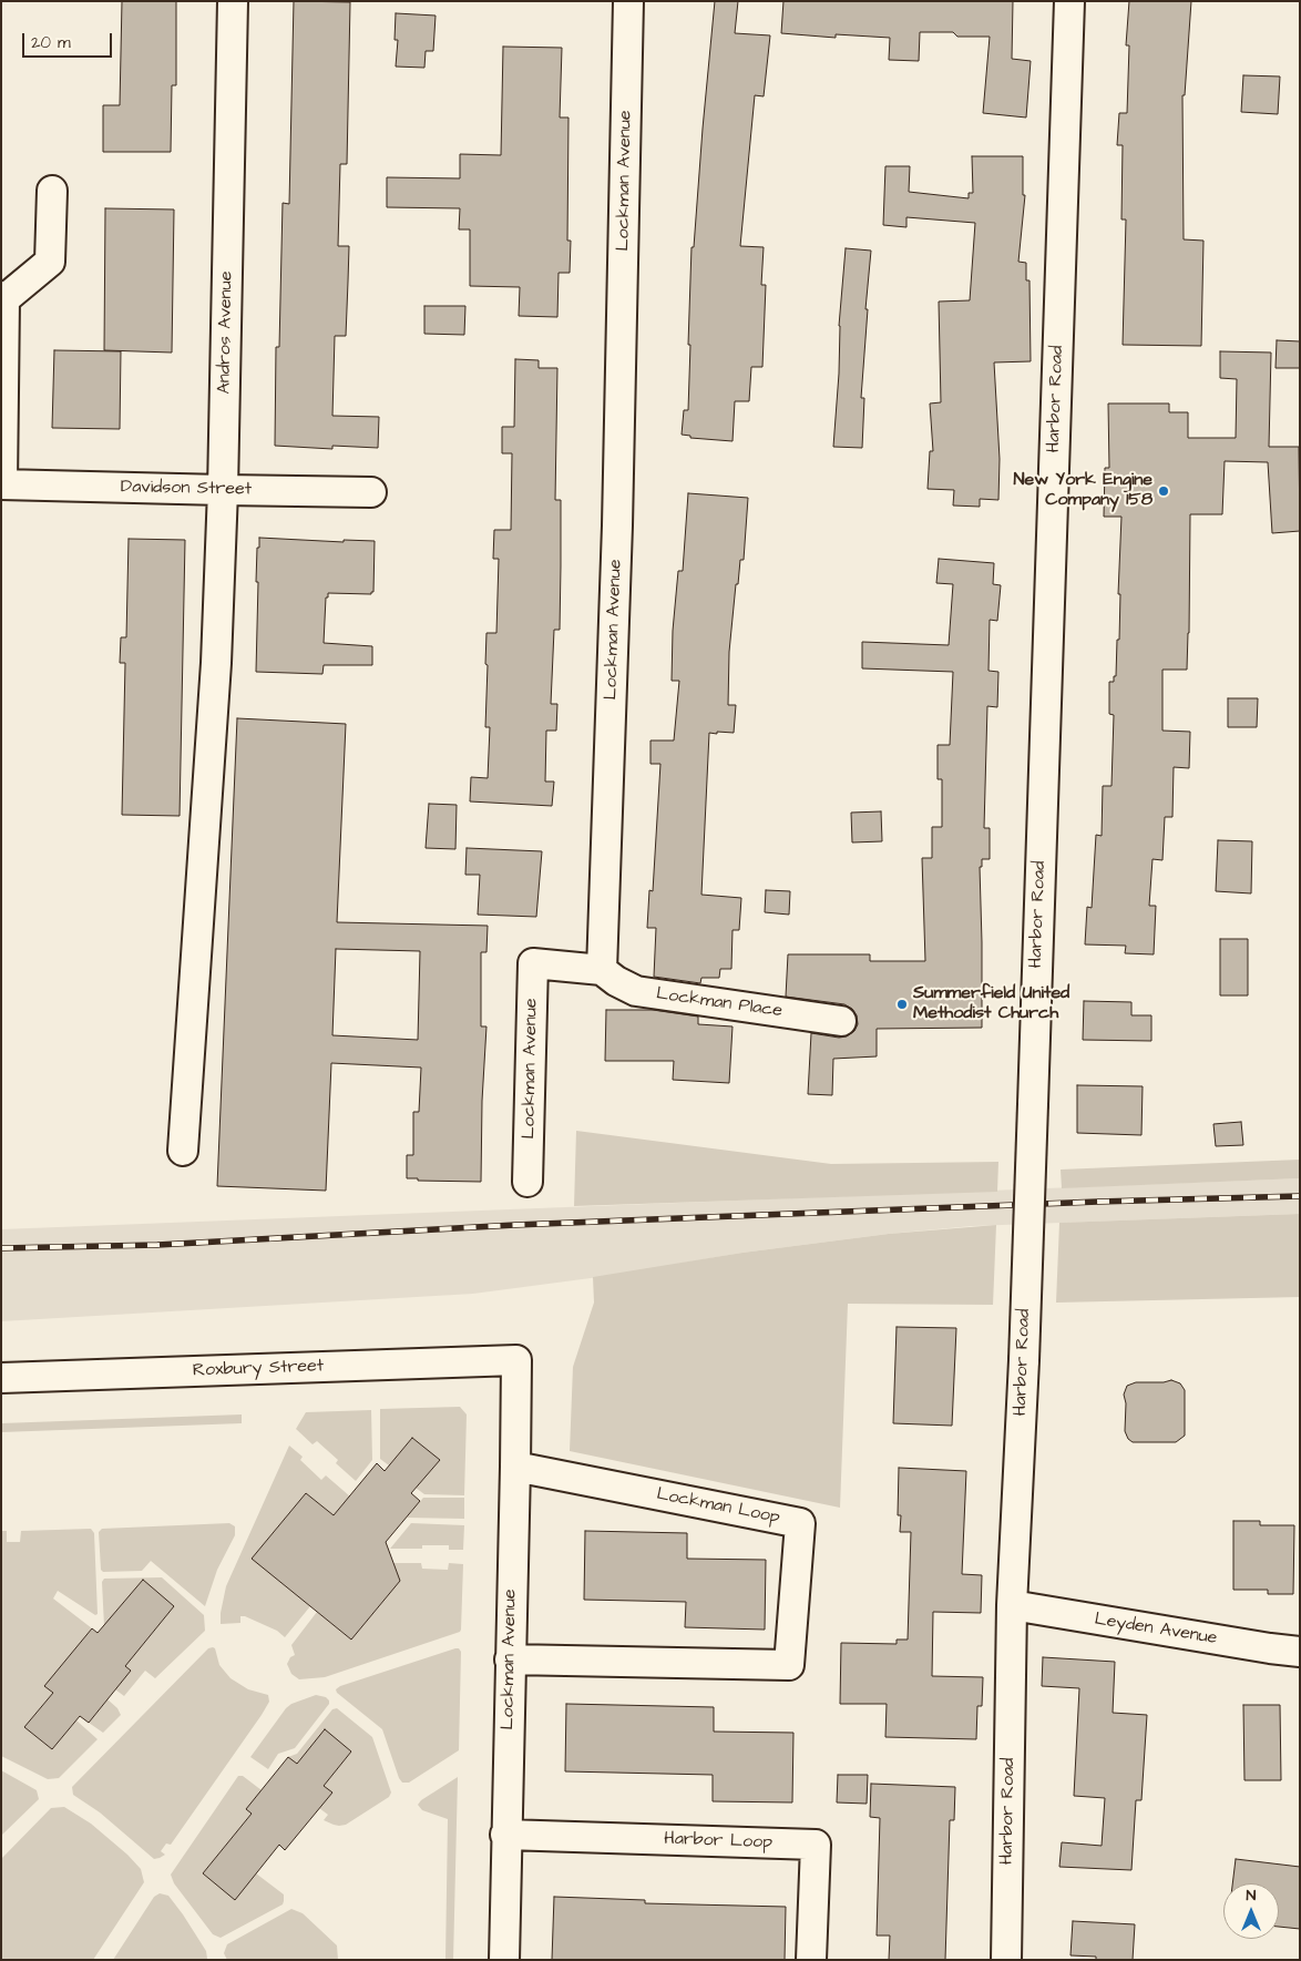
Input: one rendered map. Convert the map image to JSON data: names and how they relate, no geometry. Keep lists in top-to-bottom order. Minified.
{"streets":{"street":["Lockman Avenue","Andros Avenue","Harbor Road","Davidson Street","Lockman Place","Roxbury Street","Lockman Loop","Leyden Avenue","Harbor Loop"]},"crossings":[["Lockman Avenue","Lockman Place"],["Lockman Avenue","Roxbury Street"],["Lockman Avenue","Lockman Loop"],["Lockman Avenue","Harbor Loop"],["Andros Avenue","Davidson Street"],["Harbor Road","Leyden Avenue"]],"places":["New York Engine Company 158","Summerfield United Methodist Church"],"scale_bar":"20 m","north":"top"}
